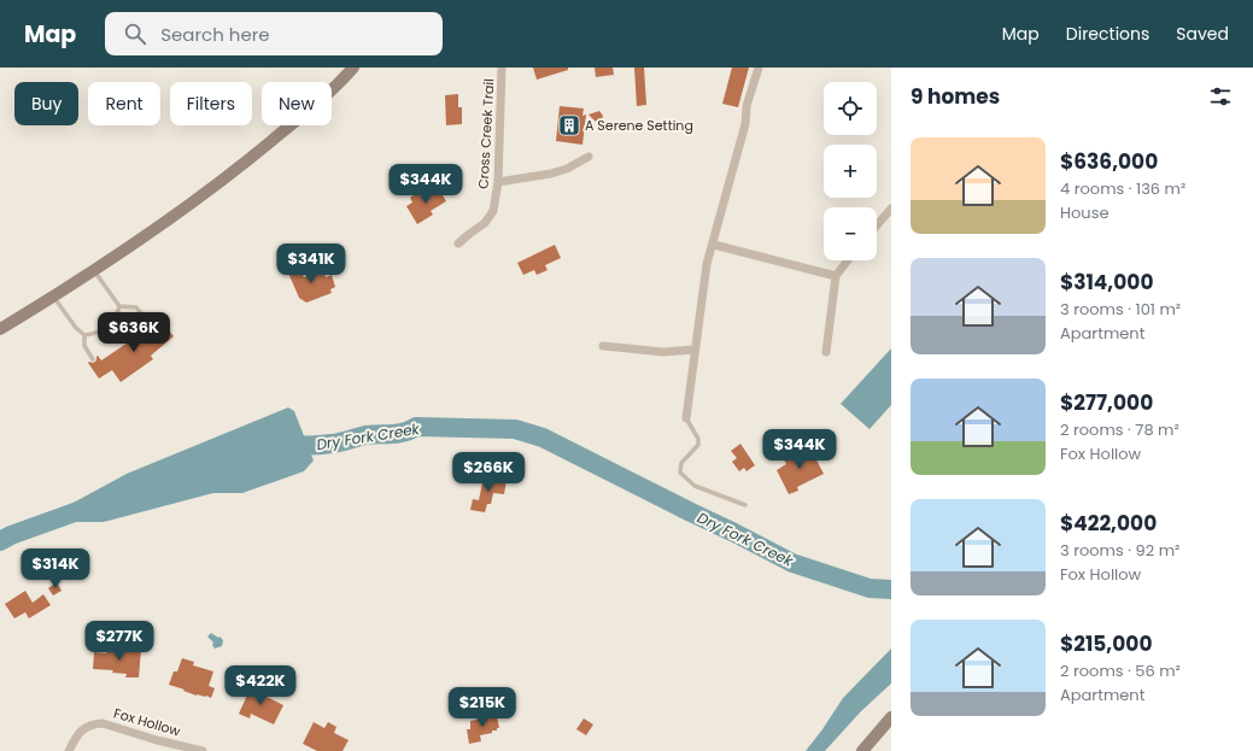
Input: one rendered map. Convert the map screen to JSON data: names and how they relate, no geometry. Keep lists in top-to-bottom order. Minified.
{"streets":{"street":["Cross Creek Trail","Fox Hollow"]},"water":["Dry Fork Creek"],"places":{"building":["A Serene Setting"]},"page":{"header":"Map","search":"Search here","nav":["Map","Directions","Saved"],"heading":"9 homes","map_buttons":["+","−"],"chip":["Buy","Rent","Filters","New"],"list":[{"name":"$636,000","note":"4 rooms · 136 m² · House"},{"name":"$314,000","note":"3 rooms · 101 m² · Apartment"},{"name":"$277,000","note":"2 rooms · 78 m² · Fox Hollow"},{"name":"$422,000","note":"3 rooms · 92 m² · Fox Hollow"},{"name":"$215,000","note":"2 rooms · 56 m² · Apartment"}],"price":["$344K","$341K","$636K","$344K","$266K","$314K","$277K","$422K","$215K"]}}
